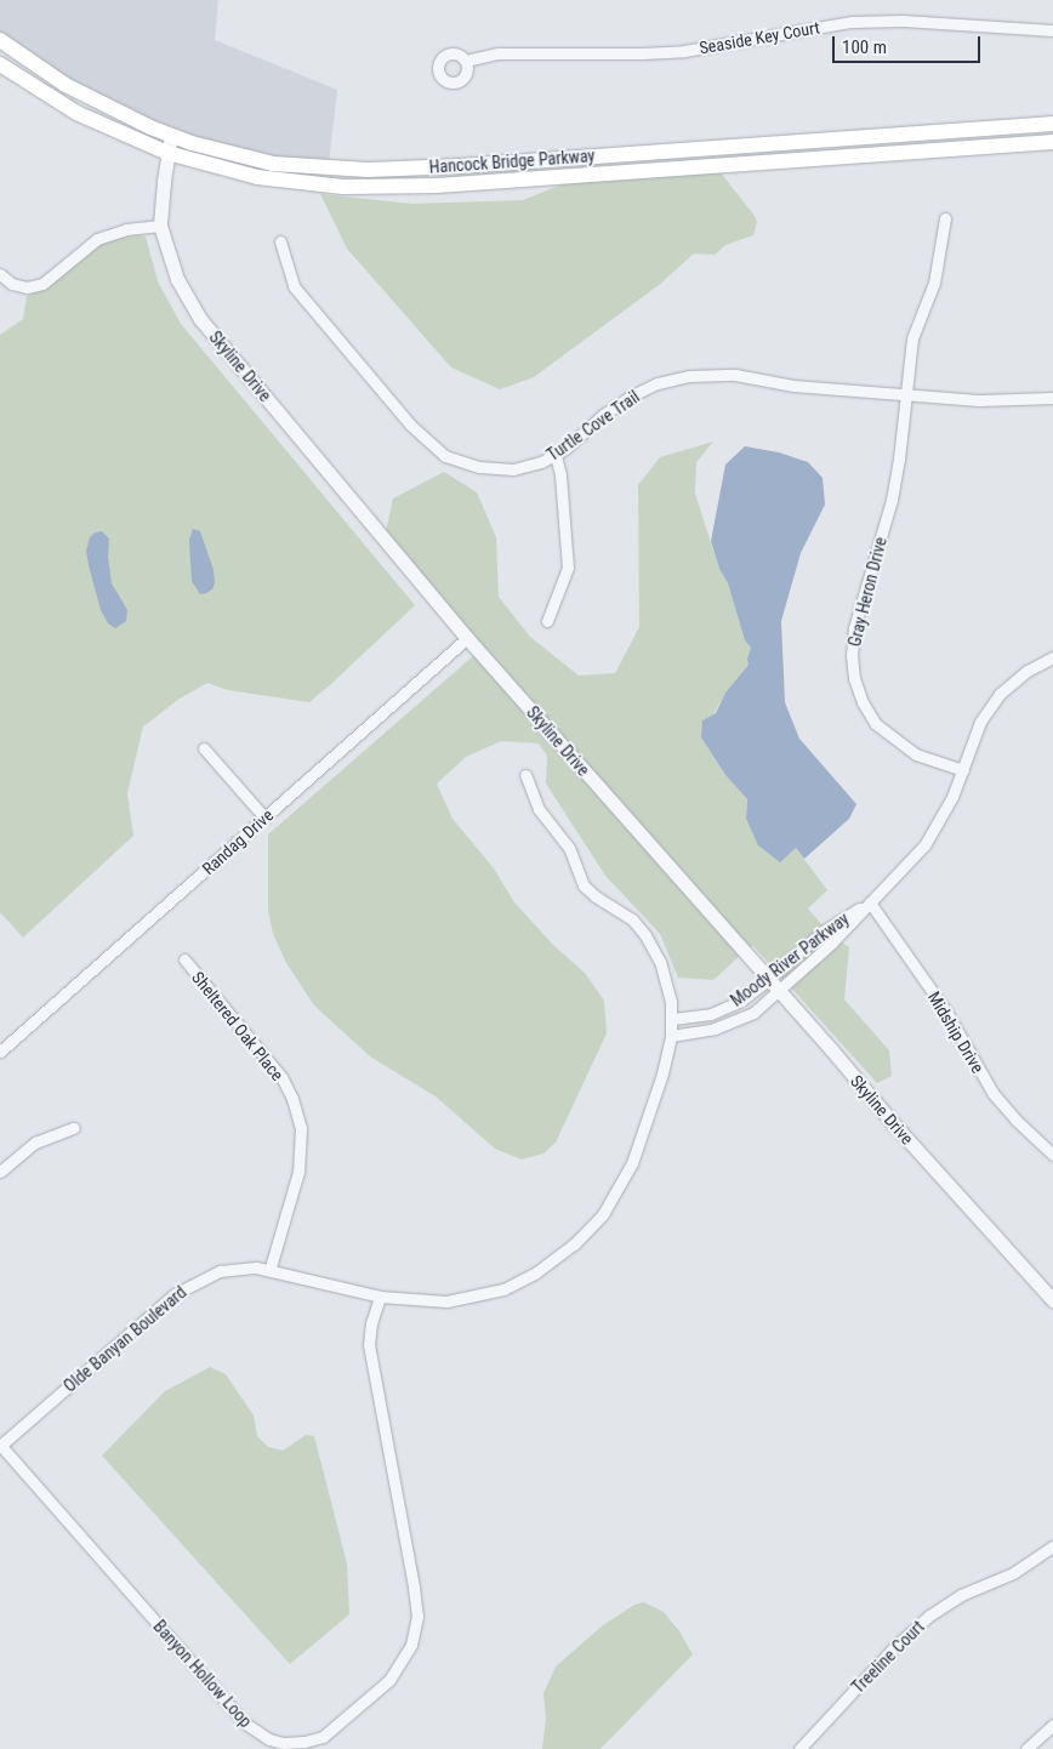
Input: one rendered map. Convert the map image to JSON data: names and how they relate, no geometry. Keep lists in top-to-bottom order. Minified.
{"streets":{"main road":["Hancock Bridge Parkway"],"street":["Seaside Key Court","Skyline Drive","Turtle Cove Trail","Gray Heron Drive","Randag Drive","Moody River Parkway","Sheltered Oak Place","Midship Drive","Olde Banyan Boulevard","Treeline Court","Banyon Hollow Loop"]},"crossings":[["Hancock Bridge Parkway","Skyline Drive"],["Skyline Drive","Randag Drive"],["Skyline Drive","Moody River Parkway"],["Turtle Cove Trail","Gray Heron Drive"],["Gray Heron Drive","Moody River Parkway"],["Moody River Parkway","Midship Drive"],["Moody River Parkway","Olde Banyan Boulevard"],["Sheltered Oak Place","Olde Banyan Boulevard"],["Olde Banyan Boulevard","Banyon Hollow Loop"]],"scale_bar":"100 m"}
